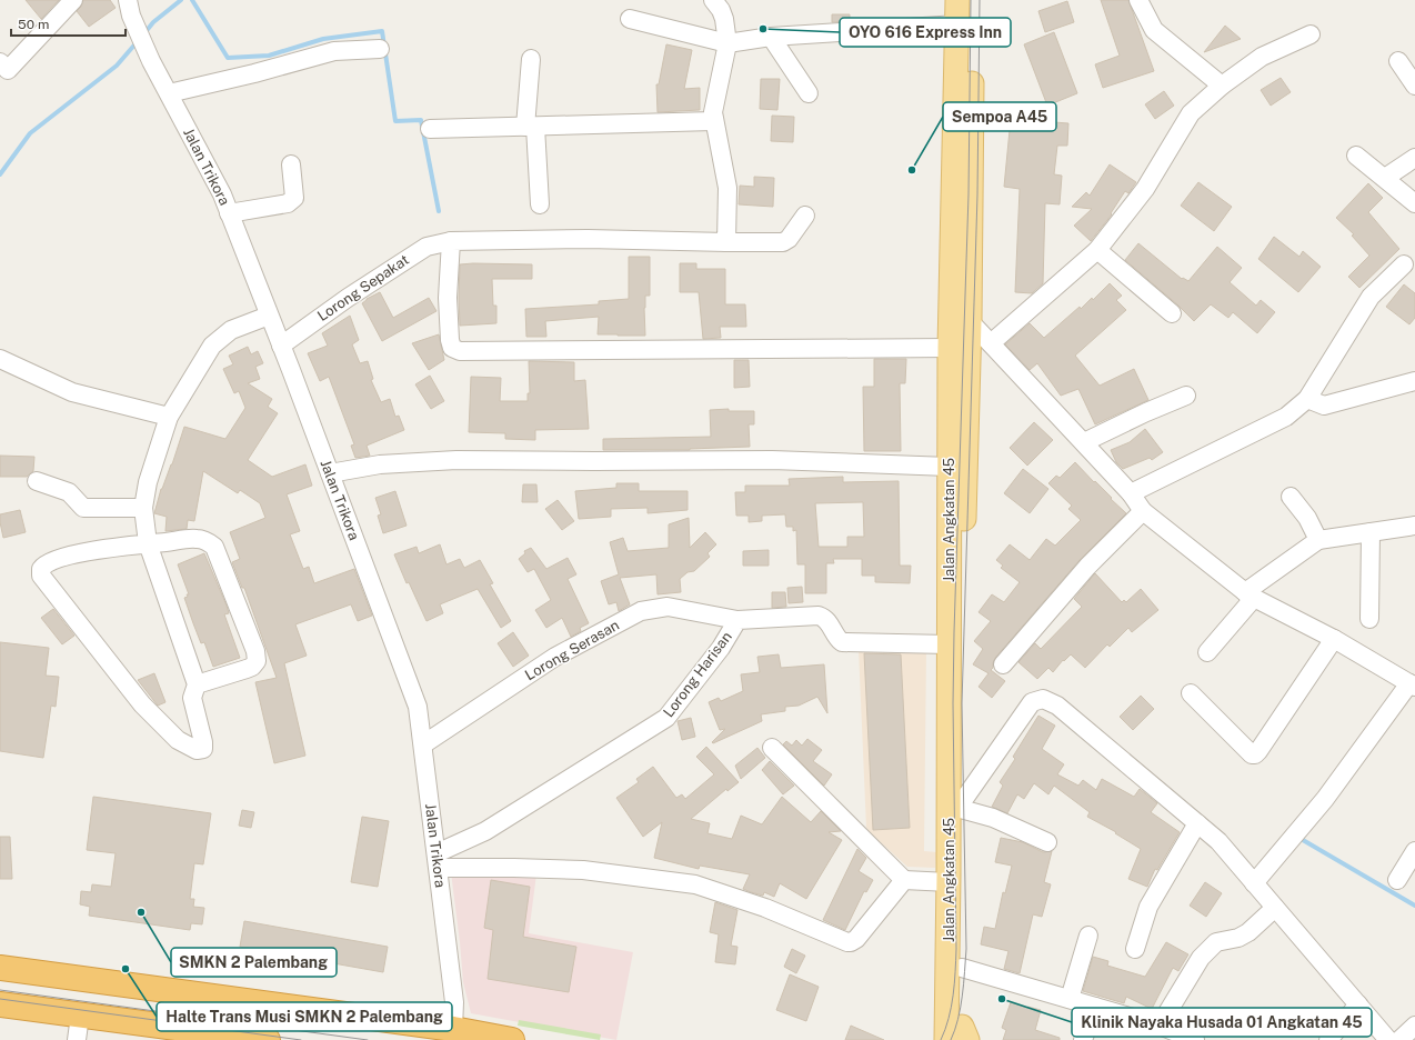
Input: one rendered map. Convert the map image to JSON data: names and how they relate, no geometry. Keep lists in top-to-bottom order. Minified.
{"streets":{"main road":["Jalan Angkatan 45"],"street":["Jalan Trikora","Lorong Sepakat","Lorong Serasan","Lorong Harisan"]},"crossings":[["Jalan Trikora","Lorong Sepakat"],["Jalan Trikora","Lorong Serasan"],["Jalan Trikora","Lorong Harisan"],["Jalan Angkatan 45","Lorong Harisan"],["Lorong Serasan","Lorong Harisan"]],"places":["OYO 616 Express Inn","Sempoa A45","SMKN 2 Palembang","Halte Trans Musi SMKN 2 Palembang","Klinik Nayaka Husada 01 Angkatan 45"],"scale_bar":"50 m"}
